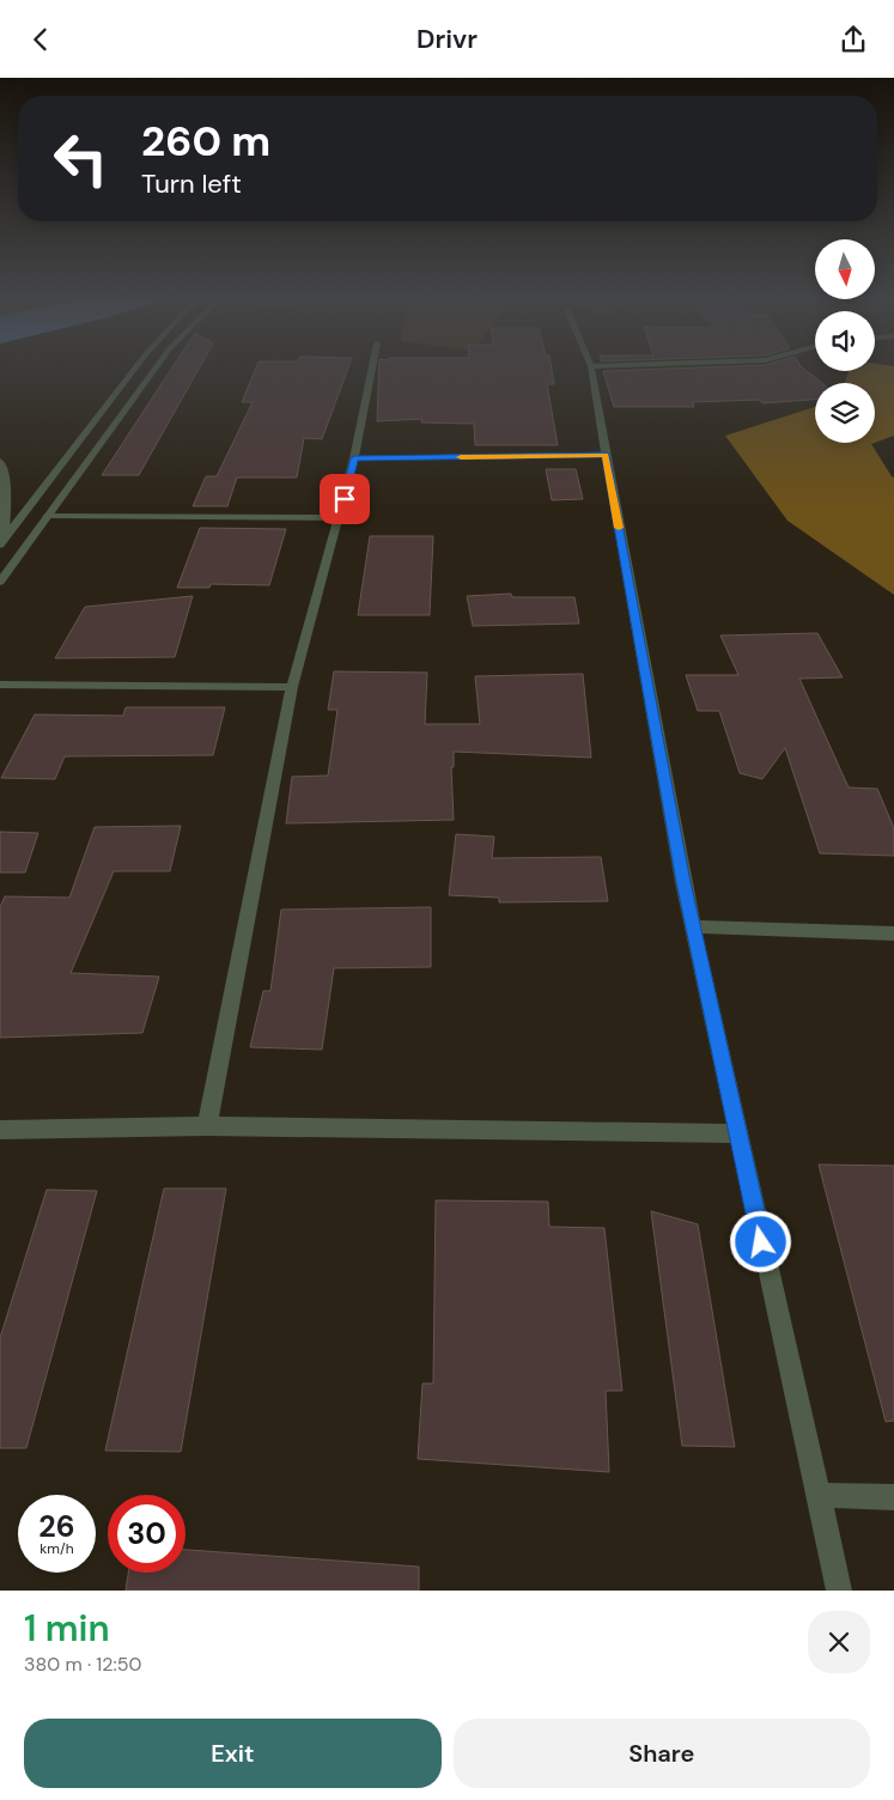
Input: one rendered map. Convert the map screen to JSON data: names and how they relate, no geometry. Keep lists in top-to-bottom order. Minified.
{"north":"bottom","page":{"header":"Drivr","turn":["260 m","Turn left"],"speed":"26 km/h","limit":"30","heading":["1 min","380 m · 12:50"],"buttons":["Exit","Share"]}}
